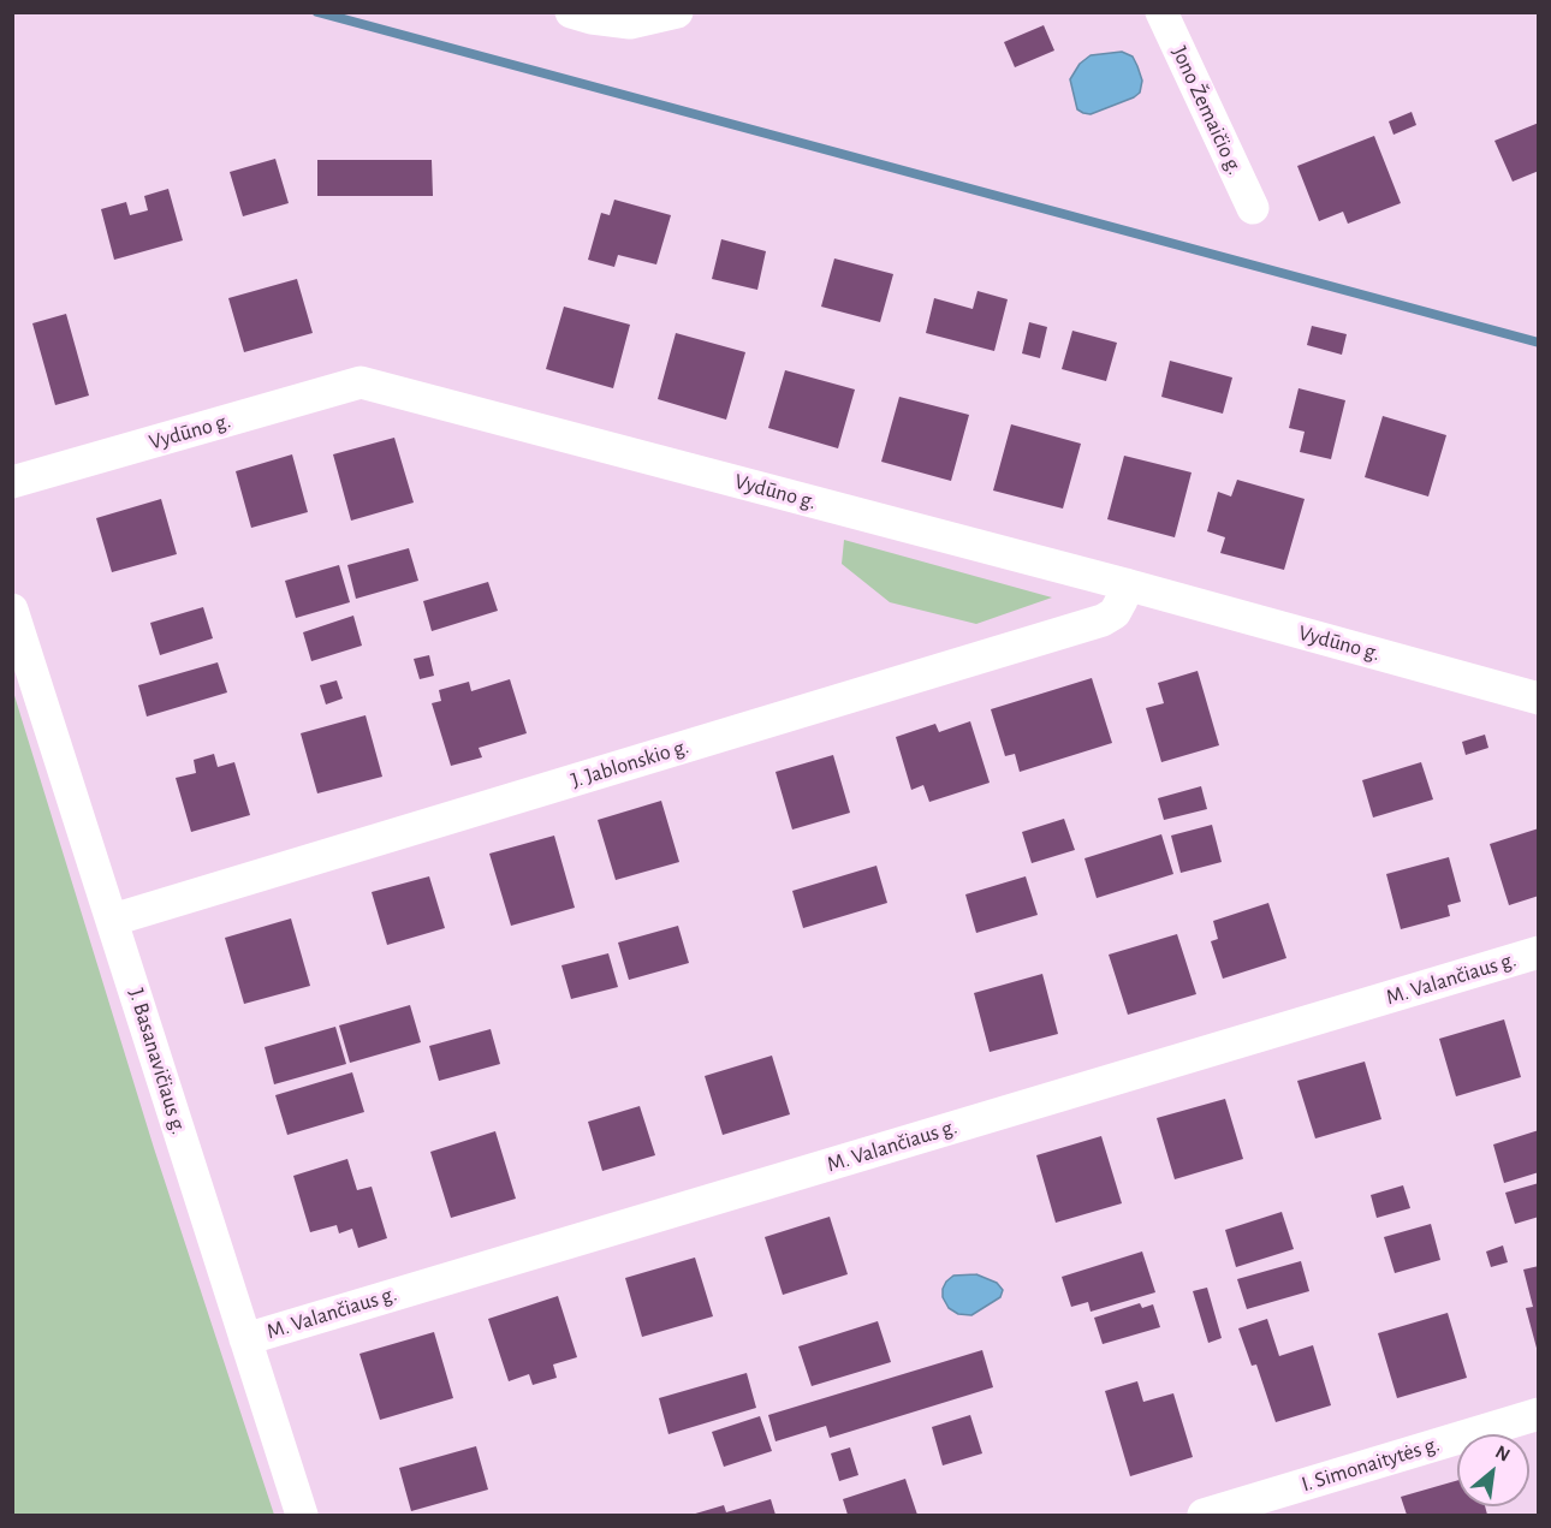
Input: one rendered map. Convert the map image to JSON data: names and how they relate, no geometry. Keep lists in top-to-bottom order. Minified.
{"streets":{"street":["Jono Žemaičio g.","Vydūno g.","J. Jablonskio g.","M. Valančiaus g.","J. Basanavičiaus g.","I. Simonaitytės g."]},"crossings":[["Vydūno g.","J. Jablonskio g."],["J. Jablonskio g.","J. Basanavičiaus g."],["M. Valančiaus g.","J. Basanavičiaus g."]],"north":"top right"}
